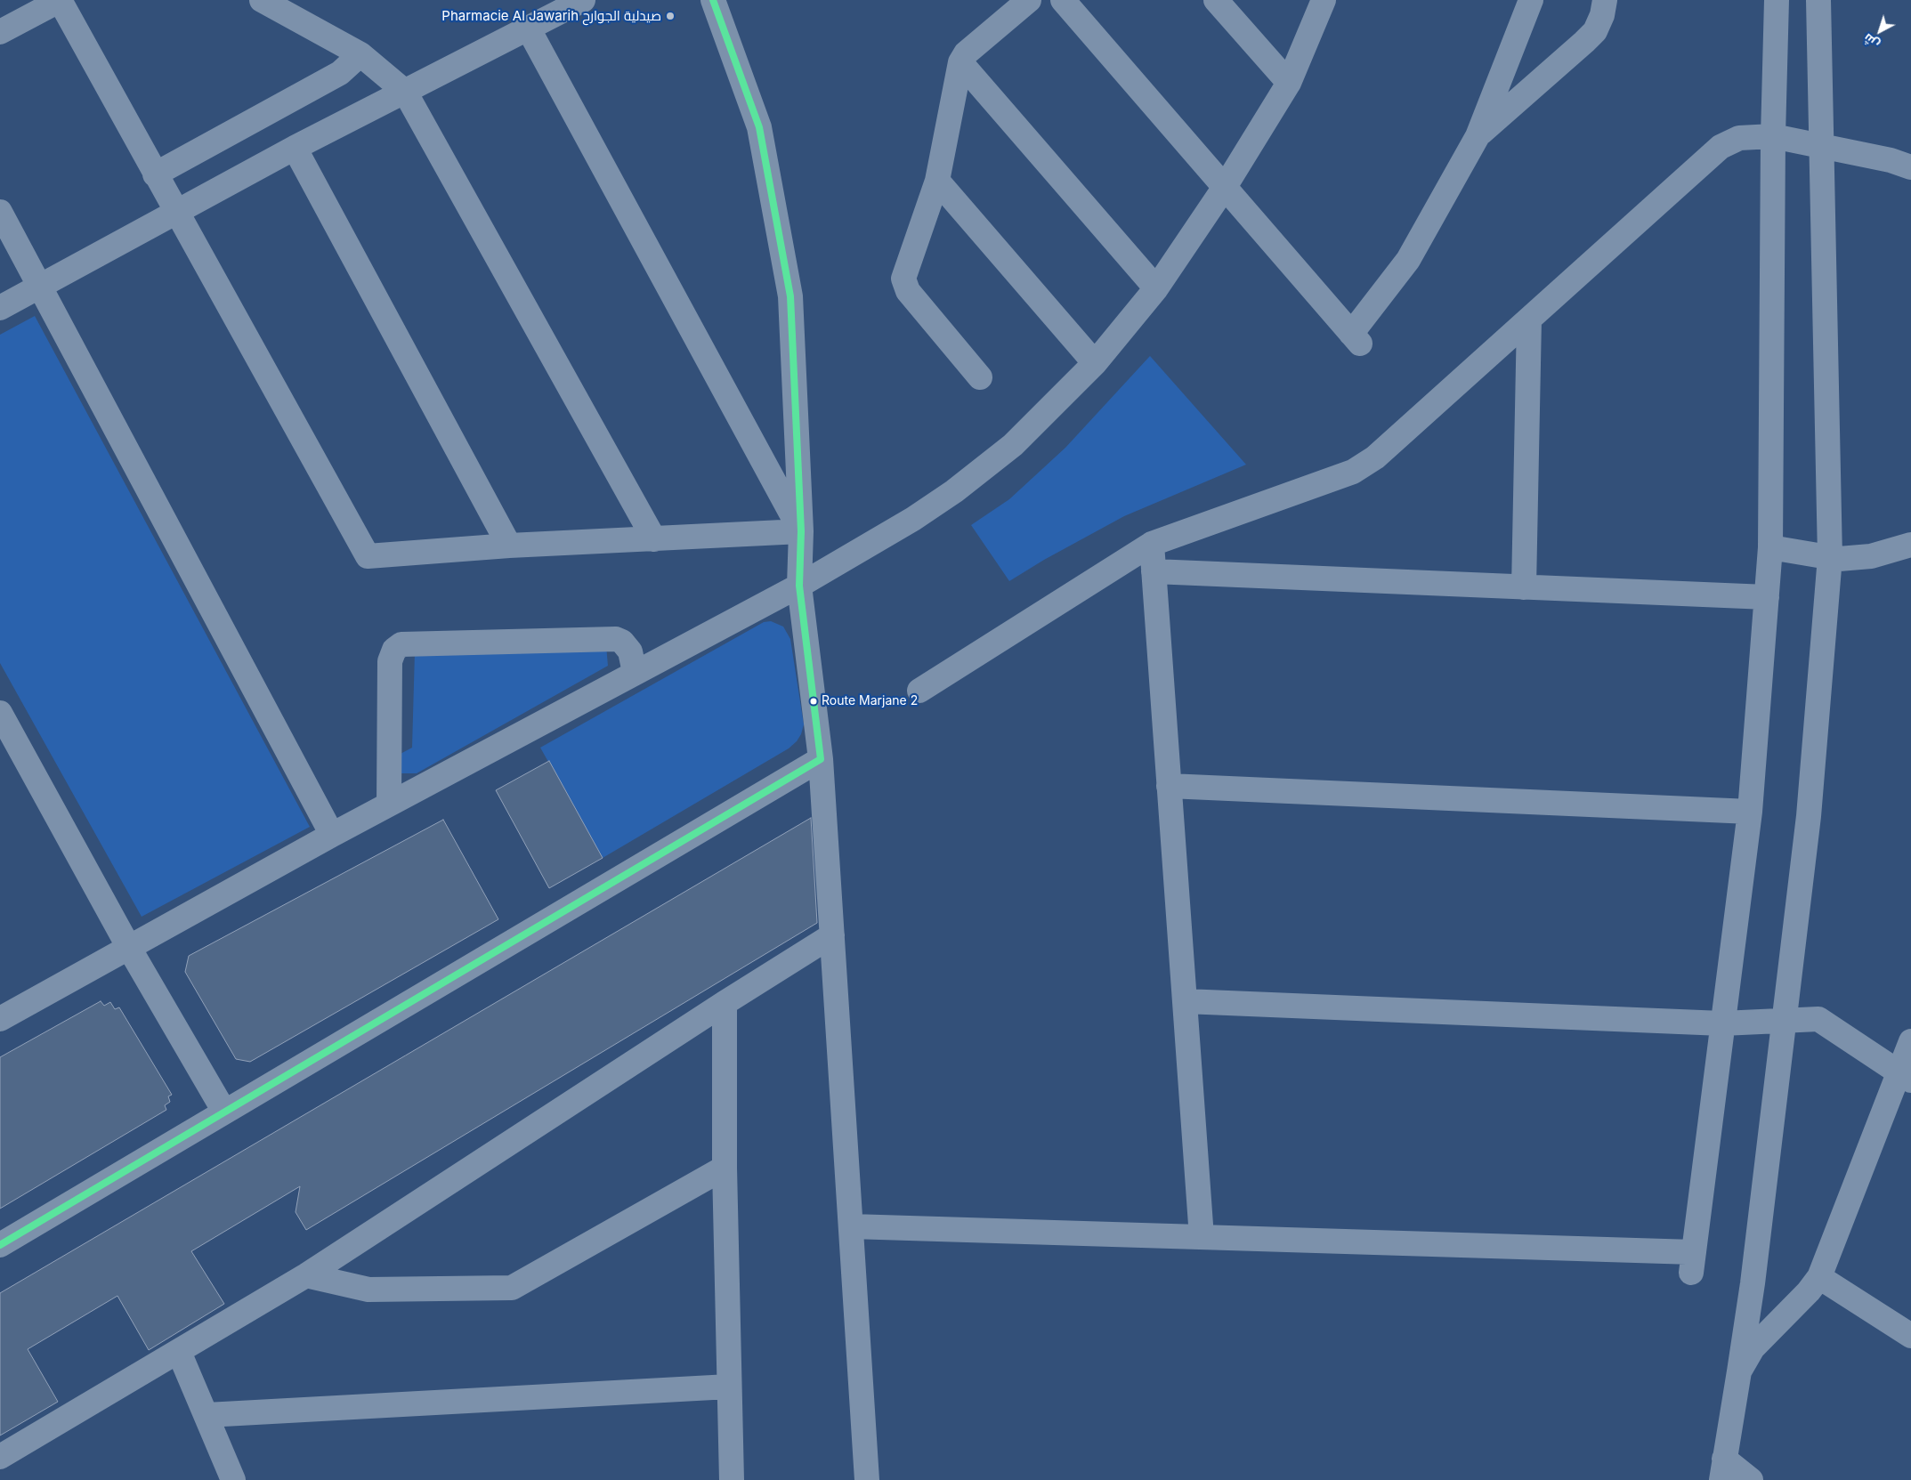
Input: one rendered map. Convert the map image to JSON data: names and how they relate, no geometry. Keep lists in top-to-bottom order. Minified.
{"places":["Pharmacie Al Jawarih صيدلية الجوارح","Route Marjane 2"],"north":"bottom left"}
